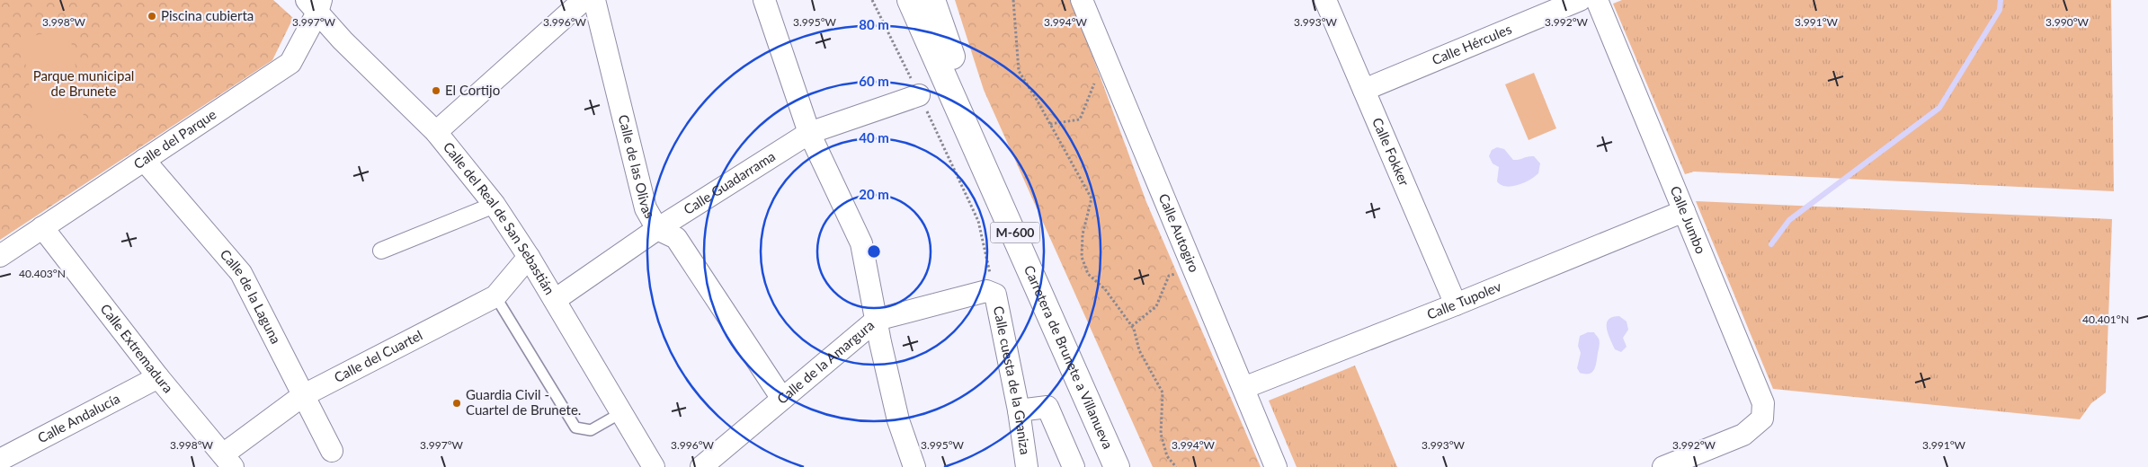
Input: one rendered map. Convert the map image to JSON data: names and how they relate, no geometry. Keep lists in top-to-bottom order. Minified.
{"streets":{"highway":["M-600","Carretera de Brunete a Villanueva"],"street":["Calle Hércules","Calle del Parque","Calle Fokker","Calle de las Olivas","Calle Guadarrama","Calle del Real de San Sebastián","Calle Jumbo","Calle Autogiro","Calle de la Laguna","Calle Tupolev","Calle Extremadura","Calle del Cuartel","Calle de la Amargura","Calle cuesta de la Graniza","Calle Andalucía"]},"crossings":[["Calle Hércules","Calle Fokker"],["Calle del Parque","Calle del Real de San Sebastián"],["Calle del Parque","Calle de la Laguna"],["Calle del Parque","Calle Extremadura"],["Calle Fokker","Calle Tupolev"],["Calle de las Olivas","Calle Guadarrama"],["Calle de las Olivas","Calle de la Amargura"],["Calle Guadarrama","Calle del Real de San Sebastián"],["Calle del Real de San Sebastián","Calle del Cuartel"],["Calle Jumbo","Calle Tupolev"],["Calle Autogiro","Calle Tupolev"],["Calle de la Laguna","Calle del Cuartel"],["Calle Extremadura","Calle del Cuartel"],["Calle Extremadura","Calle Andalucía"],["Calle de la Amargura","Calle cuesta de la Graniza"]],"parks":["Parque municipal de Brunete"],"places":["Piscina cubierta","El Cortijo","Guardia Civil - Cuartel de Brunete."],"coordinates":["3.998°W","3.997°W","3.996°W","3.995°W","3.994°W","3.993°W","3.992°W","3.991°W","3.990°W","40.403°N","40.401°N"],"rings":["80 m","60 m","40 m","20 m"]}
